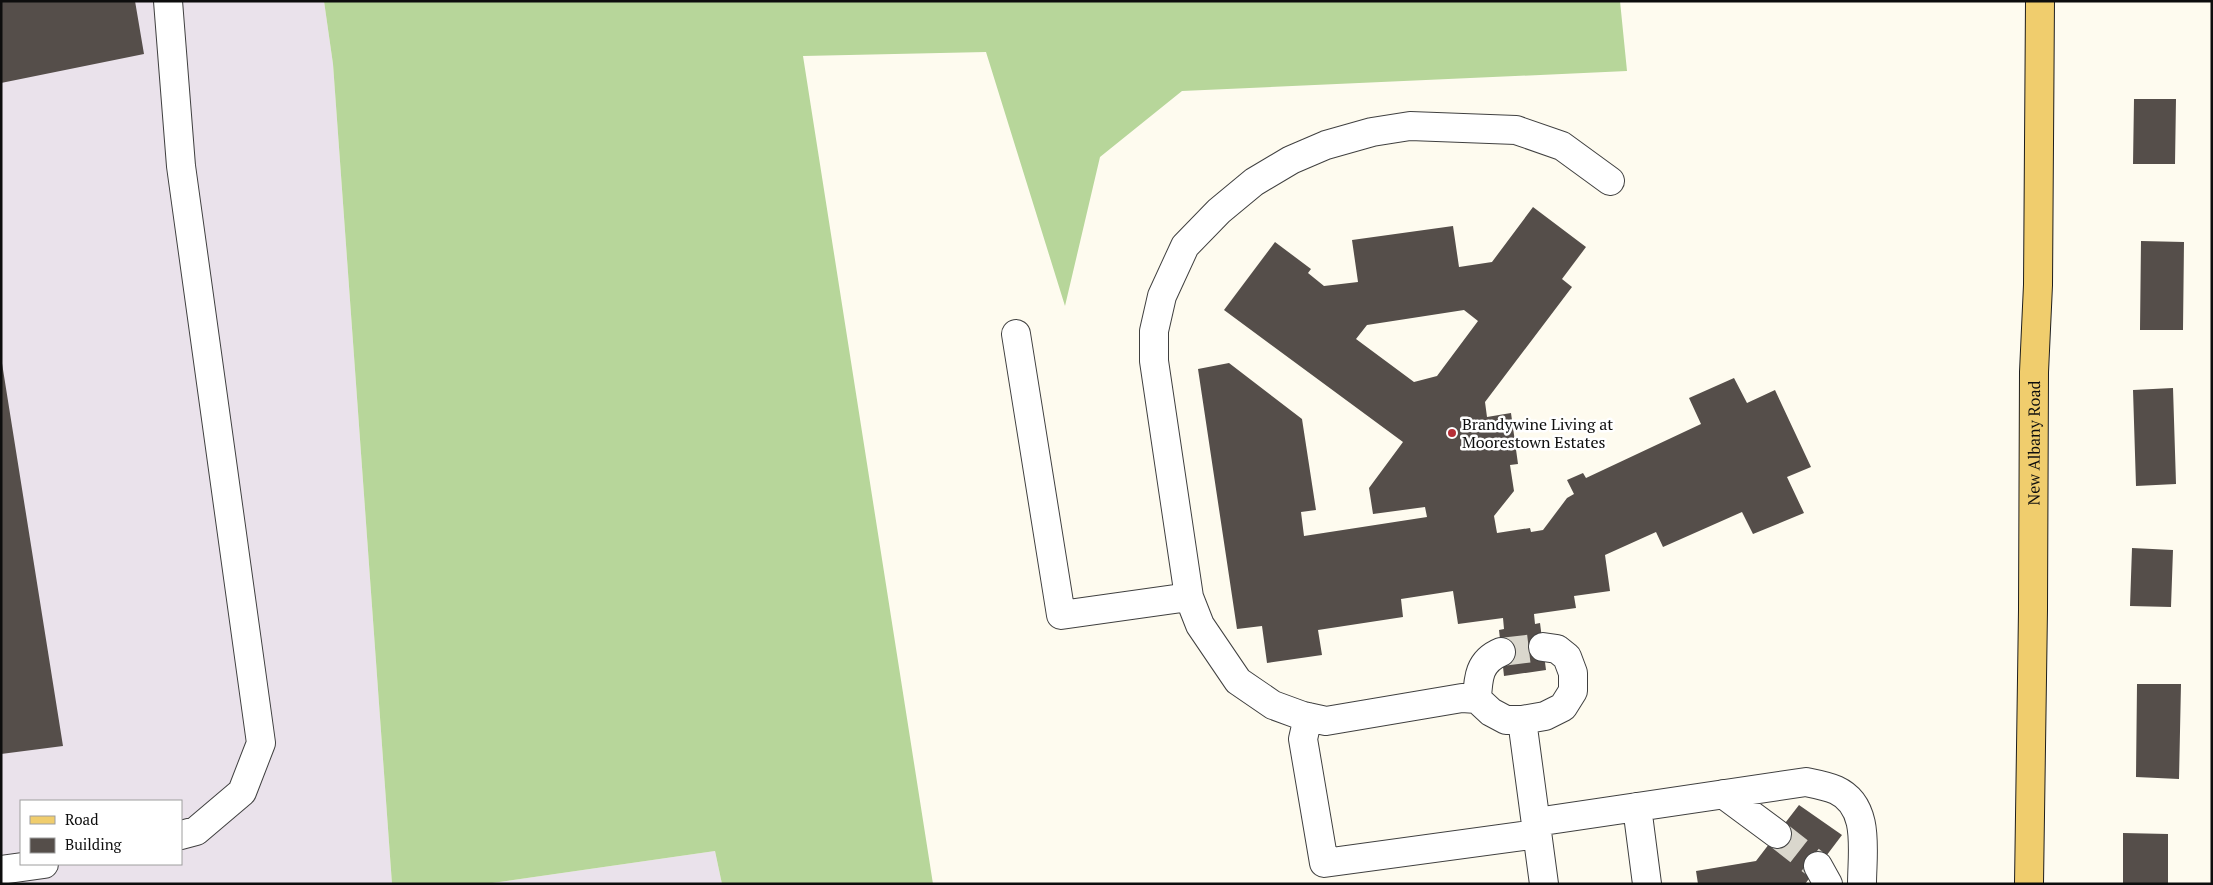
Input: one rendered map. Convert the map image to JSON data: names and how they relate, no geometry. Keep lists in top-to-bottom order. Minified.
{"streets":{"main road":["New Albany Road"]},"places":["Brandywine Living at Moorestown Estates"],"legend":["Road","Building"]}
